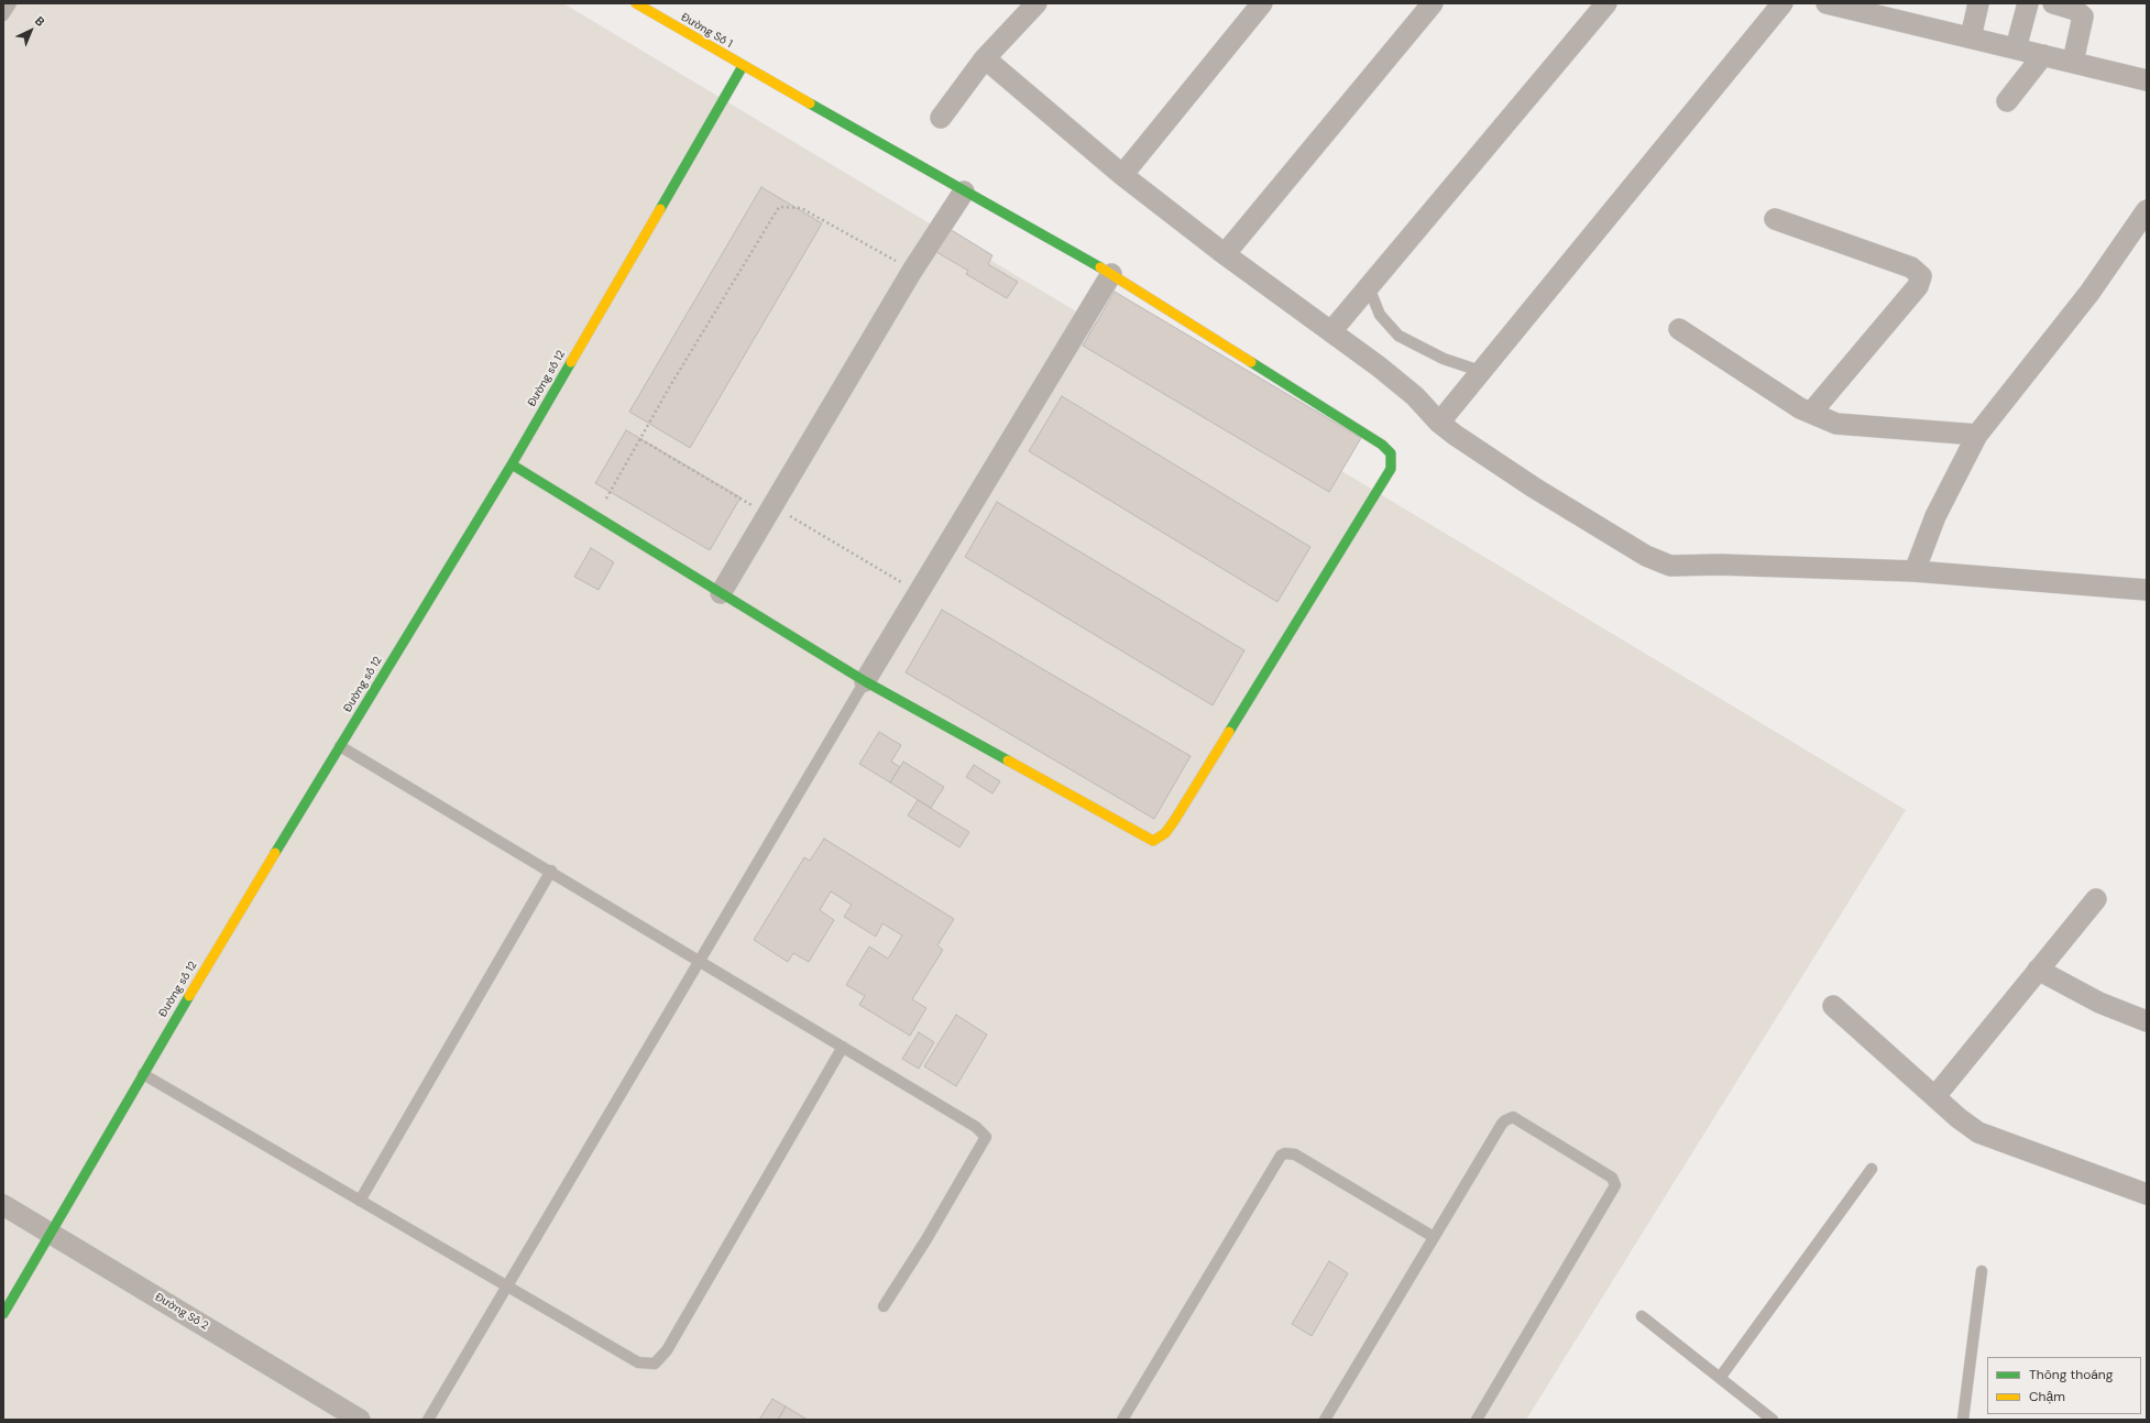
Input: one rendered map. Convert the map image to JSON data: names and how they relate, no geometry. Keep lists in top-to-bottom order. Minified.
{"streets":{"street":["Đường Số 1","Đường số 12","Đường Số 2"]},"crossings":[["Đường Số 1","Đường số 12"],["Đường số 12","Đường Số 2"]],"legend":["Thông thoáng","Chậm"],"north":"top right"}
